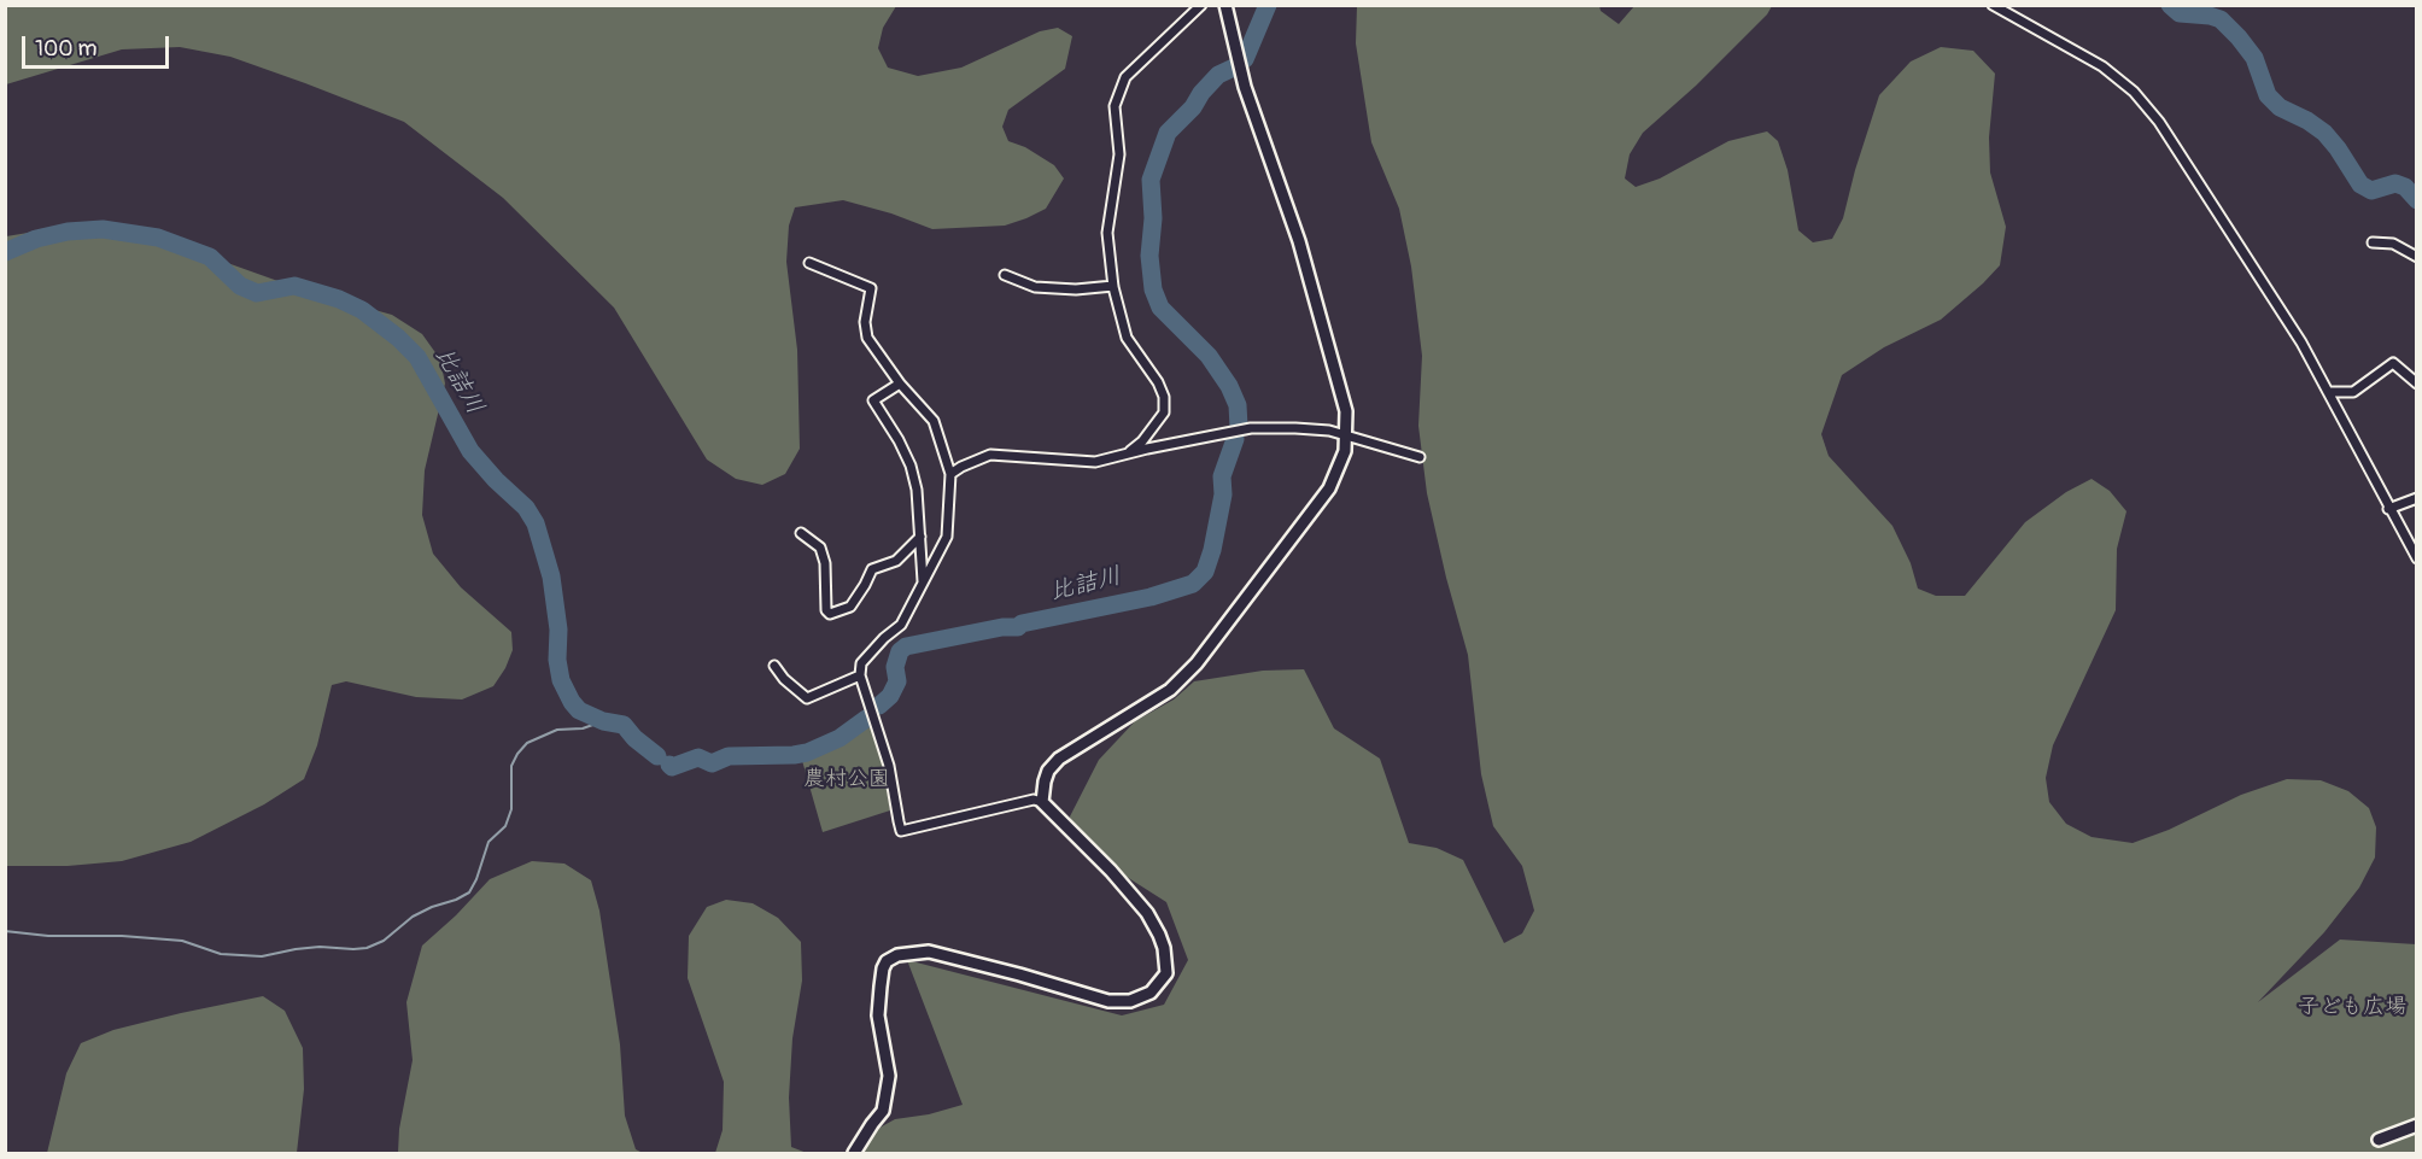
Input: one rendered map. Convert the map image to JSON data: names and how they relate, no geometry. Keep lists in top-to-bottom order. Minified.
{"water":["比詰川"],"parks":["農村公園","子ども広場"],"scale_bar":"100 m"}
